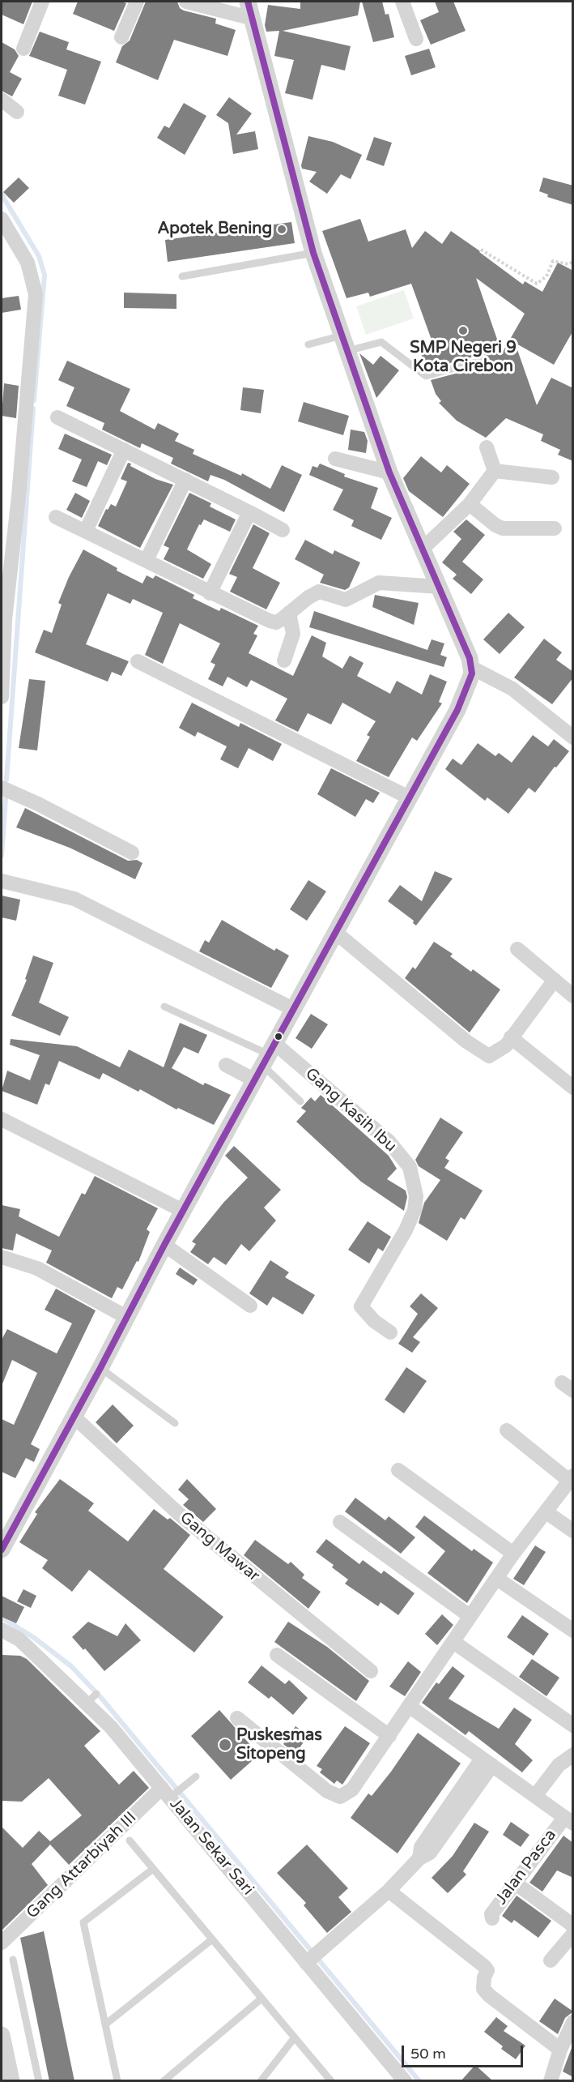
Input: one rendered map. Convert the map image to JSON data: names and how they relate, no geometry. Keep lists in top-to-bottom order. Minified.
{"streets":{"street":["Gang Kasih Ibu","Gang Mawar","Jalan Sekar Sari","Gang Attarbiyah III","Jalan Pasca"]},"crossings":[["Jalan Sekar Sari","Gang Attarbiyah III"]],"places":["Apotek Bening","SMP Negeri 9 Kota Cirebon","Puskesmas Sitopeng"],"scale_bar":"50 m"}
